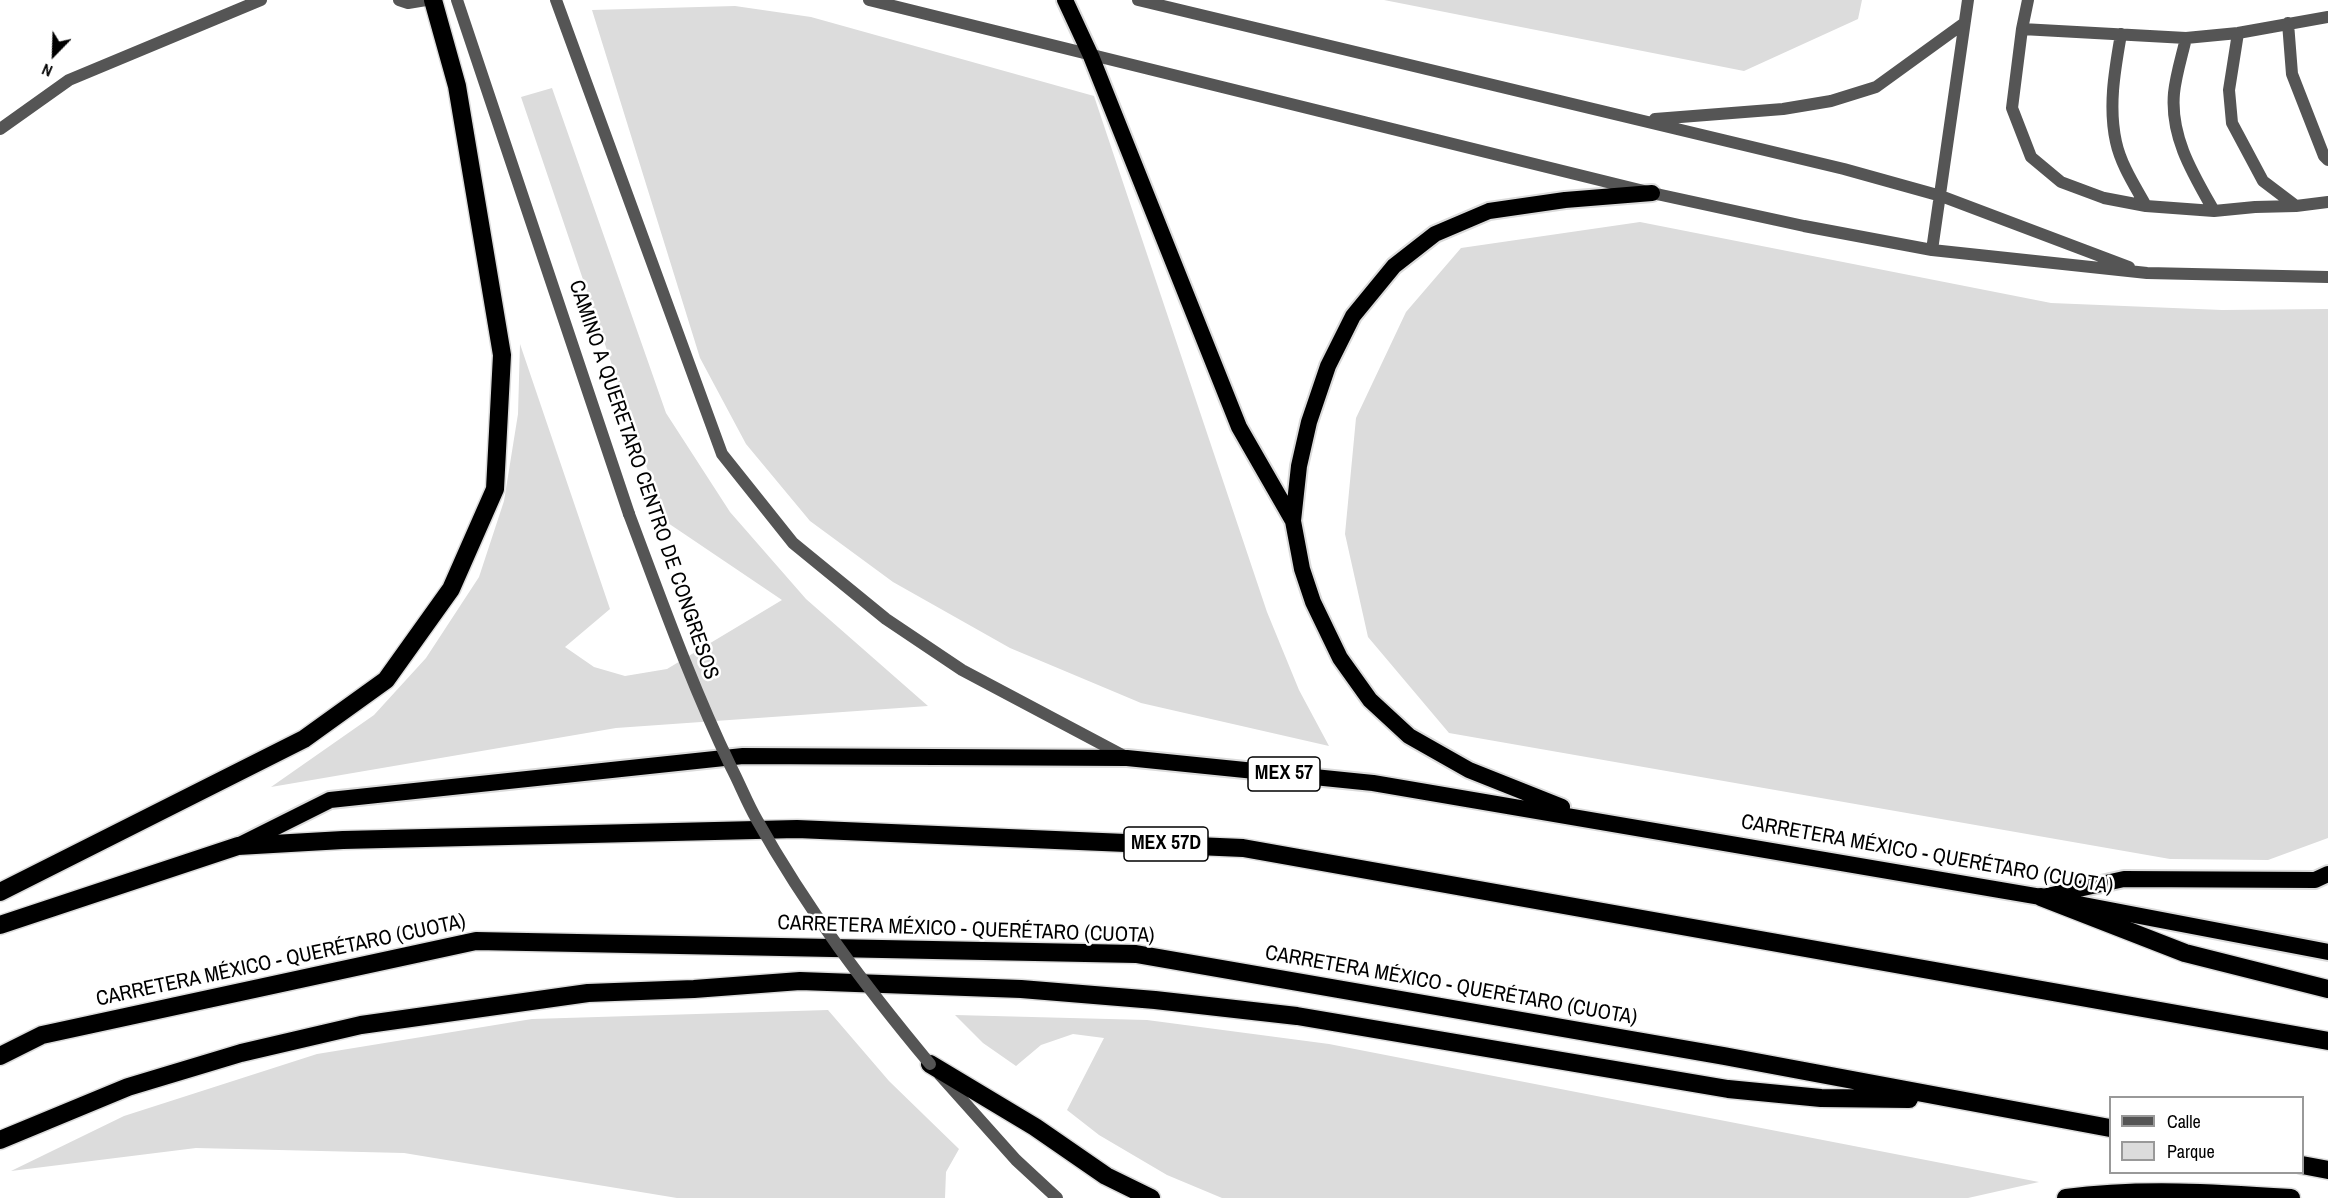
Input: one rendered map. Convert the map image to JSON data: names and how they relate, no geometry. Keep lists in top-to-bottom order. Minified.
{"streets":{"highway":["MEX 57","MEX 57D","CARRETERA MÉXICO - QUERÉTARO (CUOTA)"],"street":["CAMINO A QUERETARO CENTRO DE CONGRESOS"]},"legend":["Calle","Parque"],"north":"bottom left"}
